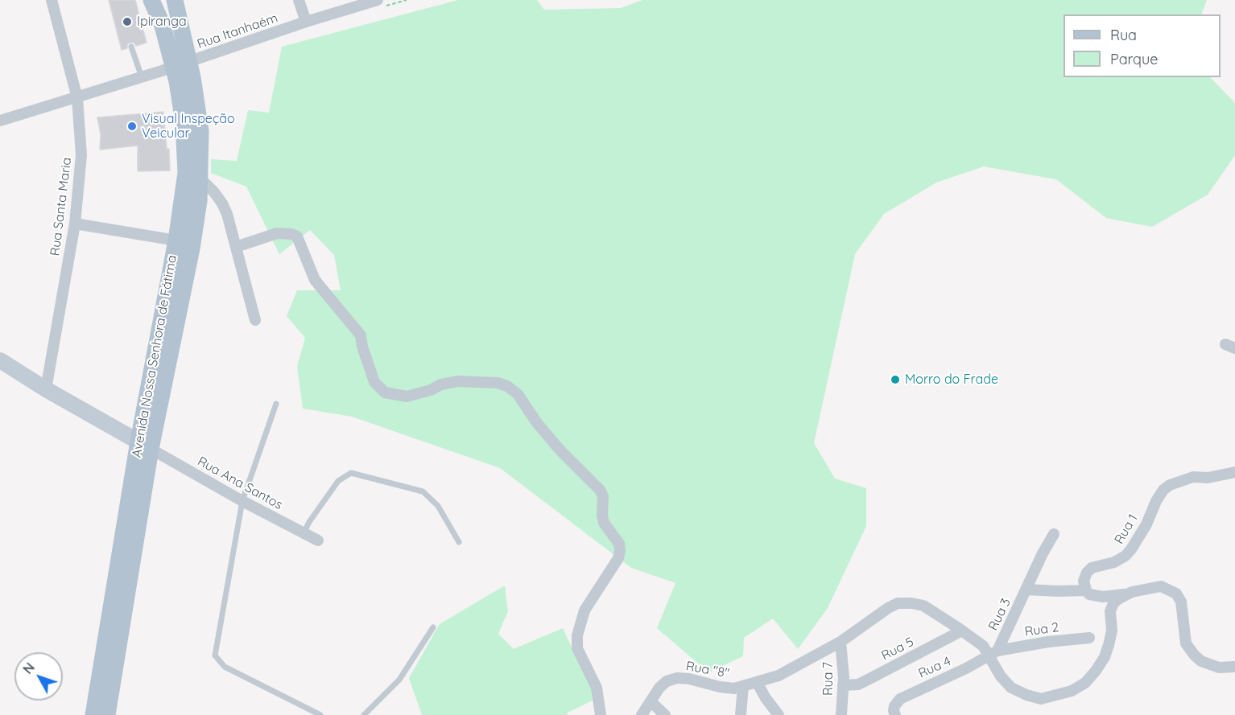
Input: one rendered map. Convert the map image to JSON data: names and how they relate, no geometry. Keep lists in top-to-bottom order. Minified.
{"streets":{"main road":["Avenida Nossa Senhora de Fátima"],"street":["Rua Itanhaém","Rua Santa Maria","Rua Ana Santos","Rua 1","Rua 3","Rua 2","Rua 5","Rua 4","Rua \"8\"","Rua 7"]},"crossings":[["Rua Itanhaém","Rua Santa Maria"],["Rua Itanhaém","Avenida Nossa Senhora de Fátima"],["Avenida Nossa Senhora de Fátima","Rua Ana Santos"],["Rua 1","Rua 3"],["Rua 3","Rua 2"],["Rua 3","Rua 4"],["Rua 3","Rua \"8\""],["Rua 2","Rua 4"],["Rua 2","Rua \"8\""],["Rua 5","Rua \"8\""],["Rua 5","Rua 7"],["Rua 4","Rua \"8\""],["Rua \"8\"","Rua 7"]],"places":["Ipiranga","Visual Inspeção Veicular","Morro do Frade"],"legend":["Rua","Parque"],"north":"top left"}
